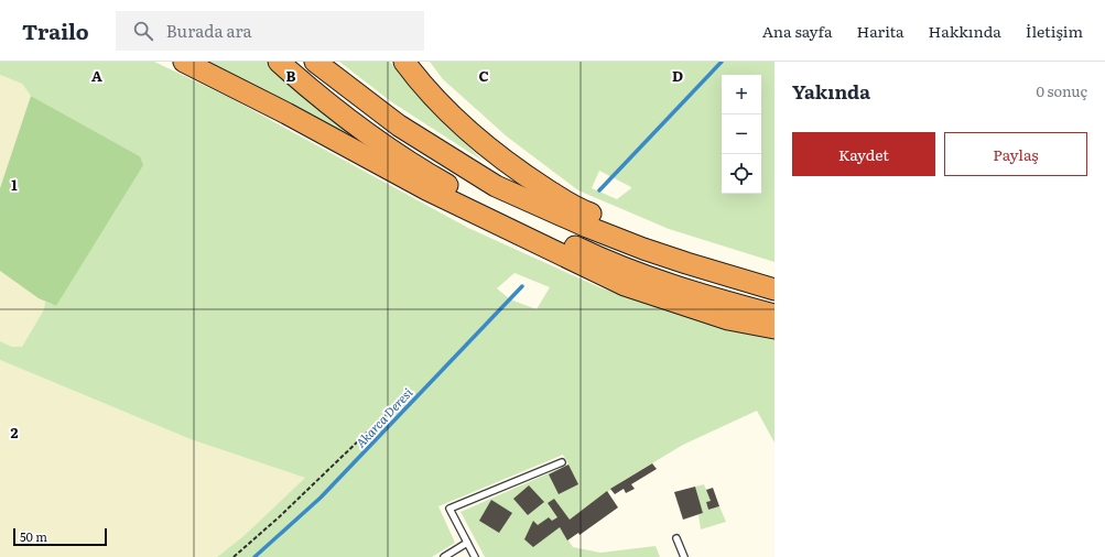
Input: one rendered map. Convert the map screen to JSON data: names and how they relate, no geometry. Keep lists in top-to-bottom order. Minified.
{"water":["Akarca Deresi"],"scale_bar":"50 m","page":{"header":"Trailo","search":"Burada ara","nav":["Ana sayfa","Harita","Hakkında","İletişim"],"heading":["Yakında","0 sonuç"],"map_buttons":["+","−"],"buttons":["Kaydet","Paylaş"],"scale":"50 m"},"grid":{"columns":["A","B","C","D"],"rows":["1","2"]}}
